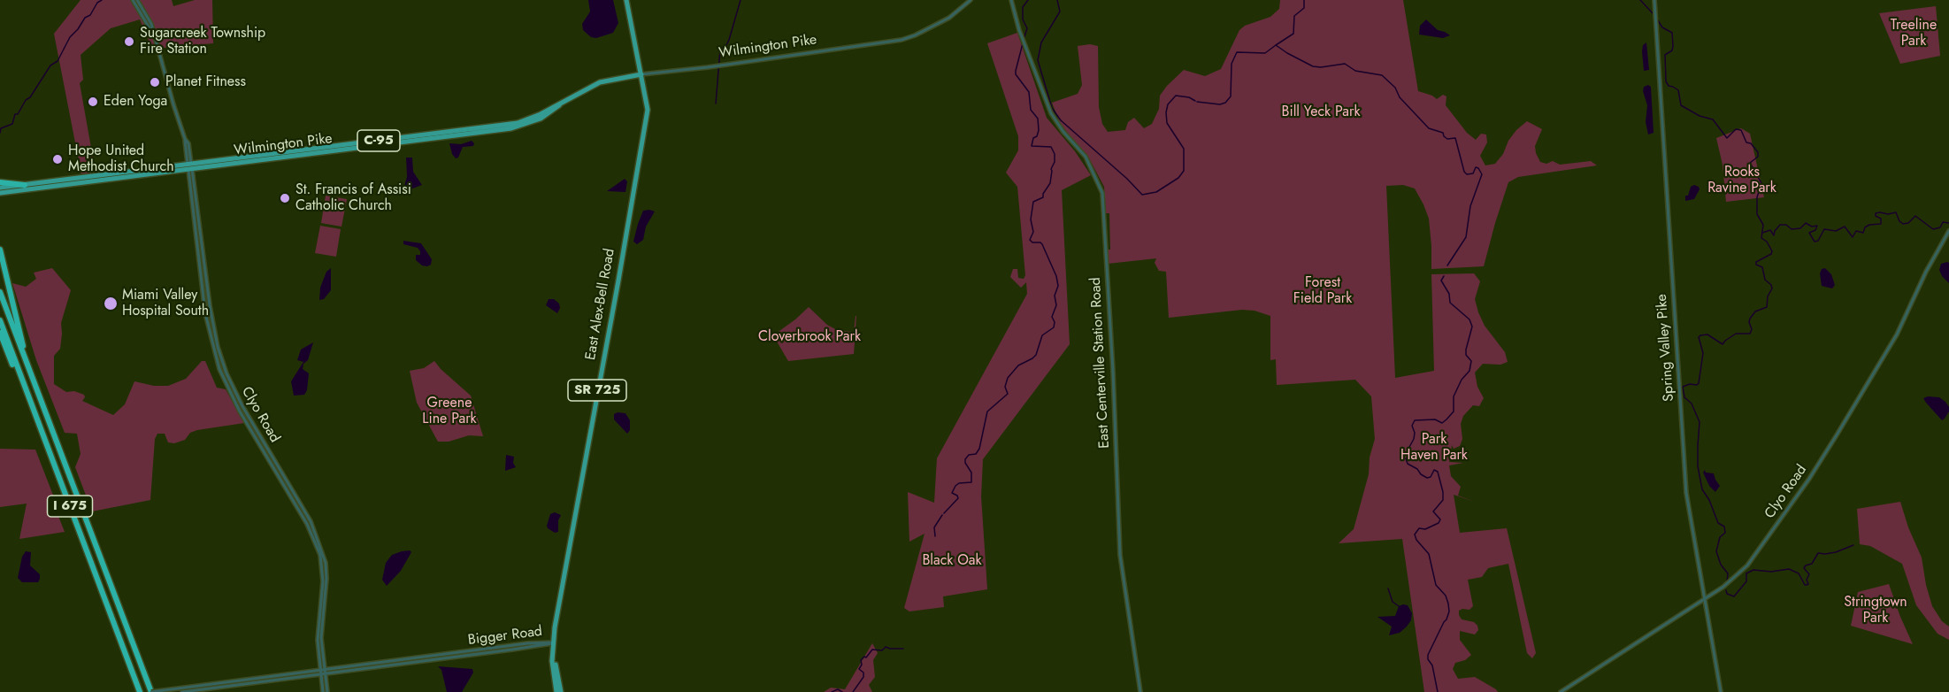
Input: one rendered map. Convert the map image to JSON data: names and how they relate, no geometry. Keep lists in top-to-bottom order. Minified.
{"streets":{"highway":["I 675"],"main road":["Wilmington Pike","C-95","East Alex-Bell Road","SR 725"],"street":["Spring Valley Pike","East Centerville Station Road","Clyo Road","Bigger Road"]},"crossings":[["Wilmington Pike","East Alex-Bell Road"],["Wilmington Pike","SR 725"],["Wilmington Pike","Clyo Road"],["East Alex-Bell Road","SR 725"],["East Alex-Bell Road","Bigger Road"],["Spring Valley Pike","Clyo Road"],["Clyo Road","Bigger Road"],["I 675","Bigger Road"]],"parks":["Treeline Park","Bill Yeck Park","Rooks Ravine Park","Forest Field Park","Cloverbrook Park","Greene Line Park","Park Haven Park","Black Oak","Stringtown Park"],"places":["Sugarcreek Township Fire Station","Planet Fitness","Eden Yoga","Hope United Methodist Church","St. Francis of Assisi Catholic Church","Miami Valley Hospital South"]}
